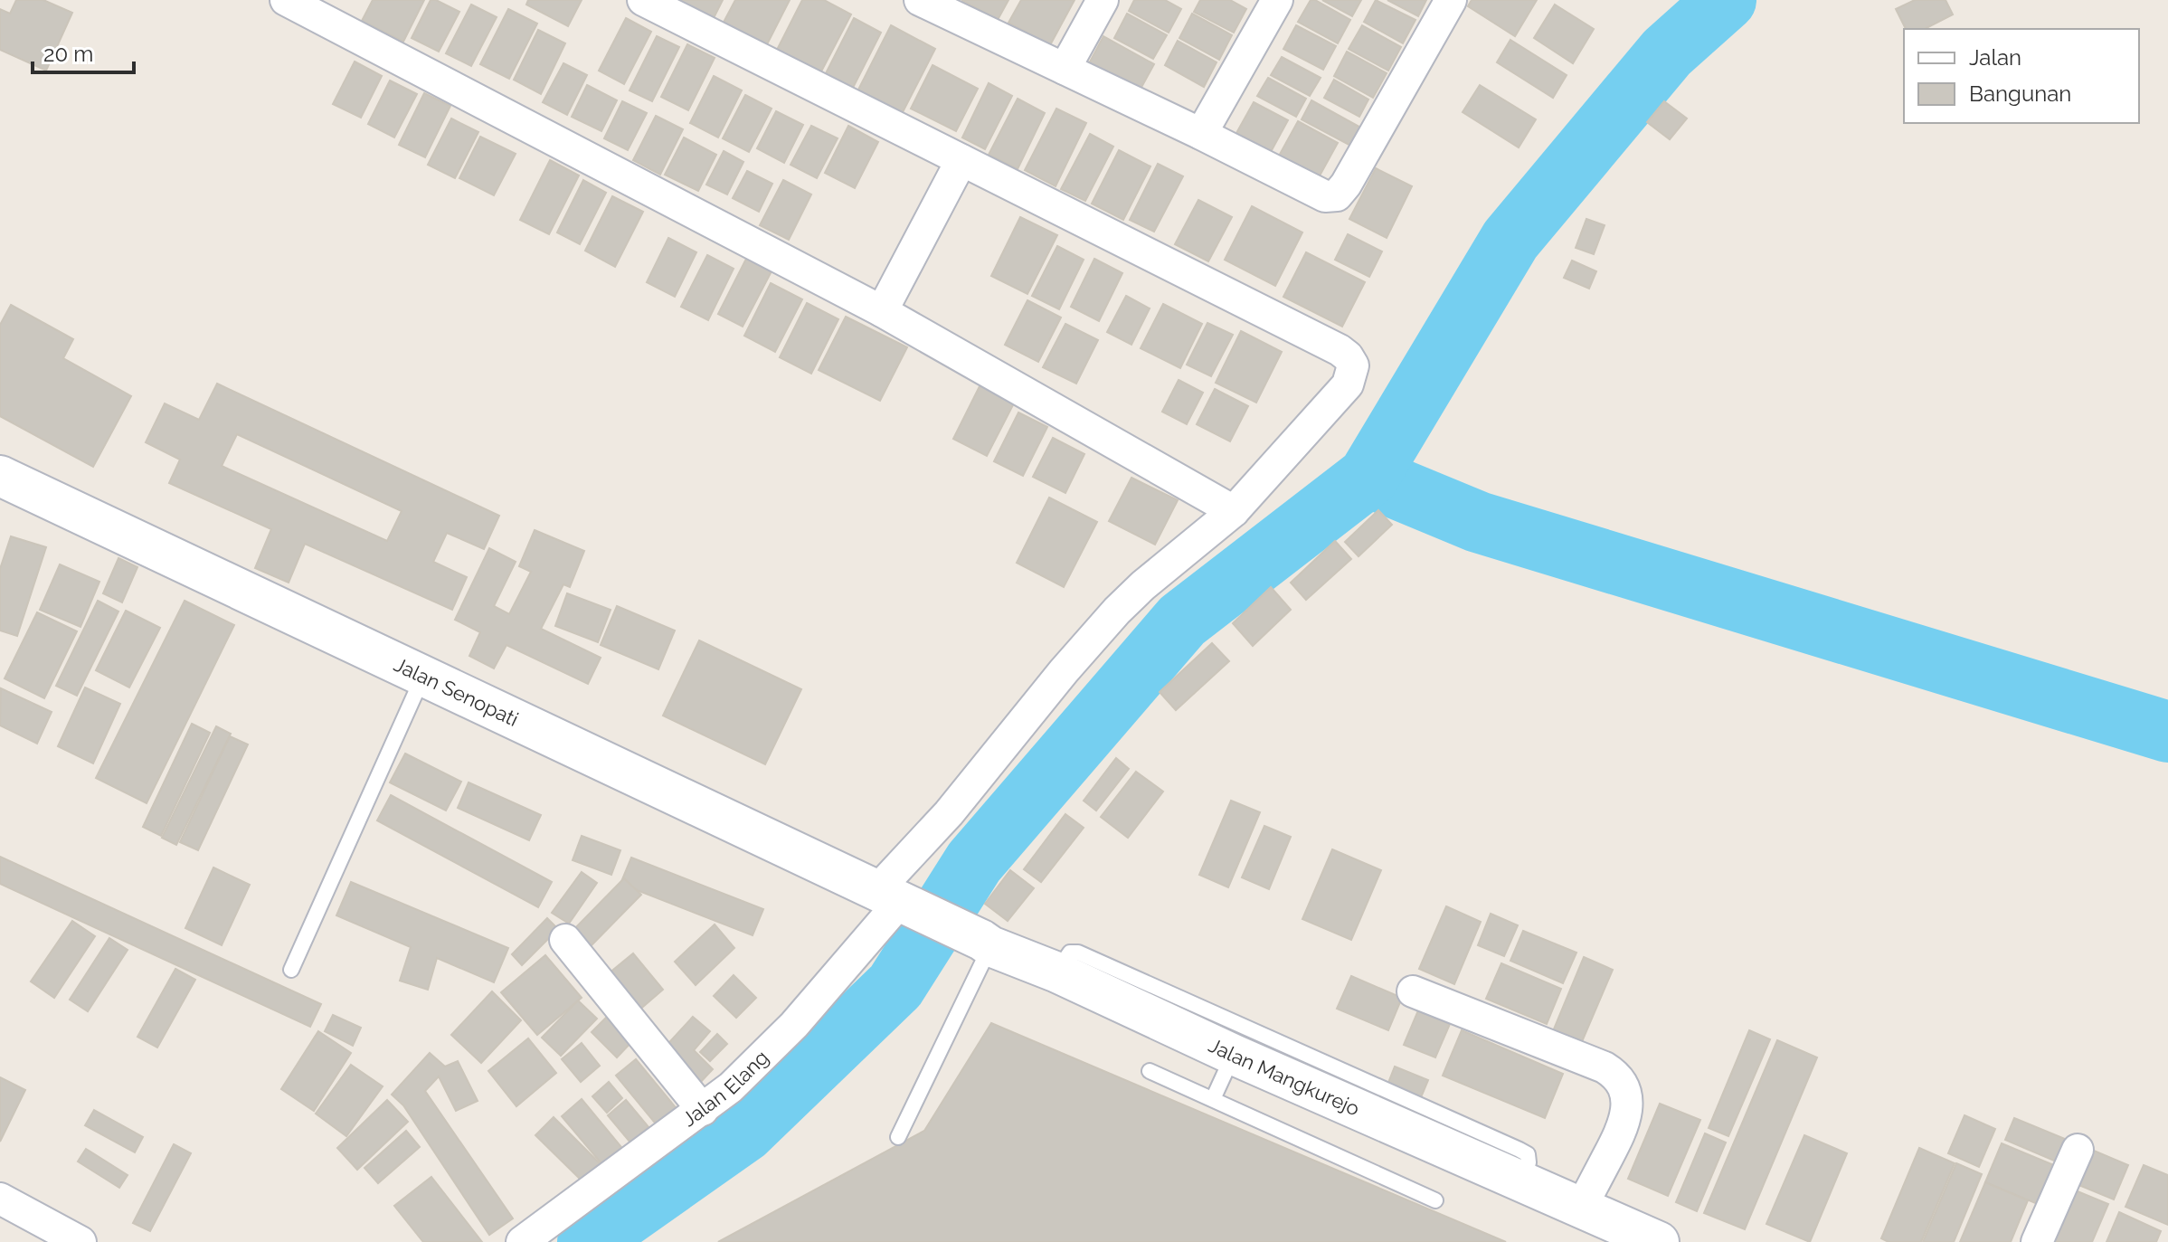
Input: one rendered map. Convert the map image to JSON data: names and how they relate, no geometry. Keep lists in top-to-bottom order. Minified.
{"streets":{"street":["Jalan Senopati","Jalan Mangkurejo","Jalan Elang"]},"crossings":[["Jalan Senopati","Jalan Mangkurejo"],["Jalan Senopati","Jalan Elang"],["Jalan Mangkurejo","Jalan Elang"]],"legend":["Jalan","Bangunan"],"scale_bar":"20 m"}
